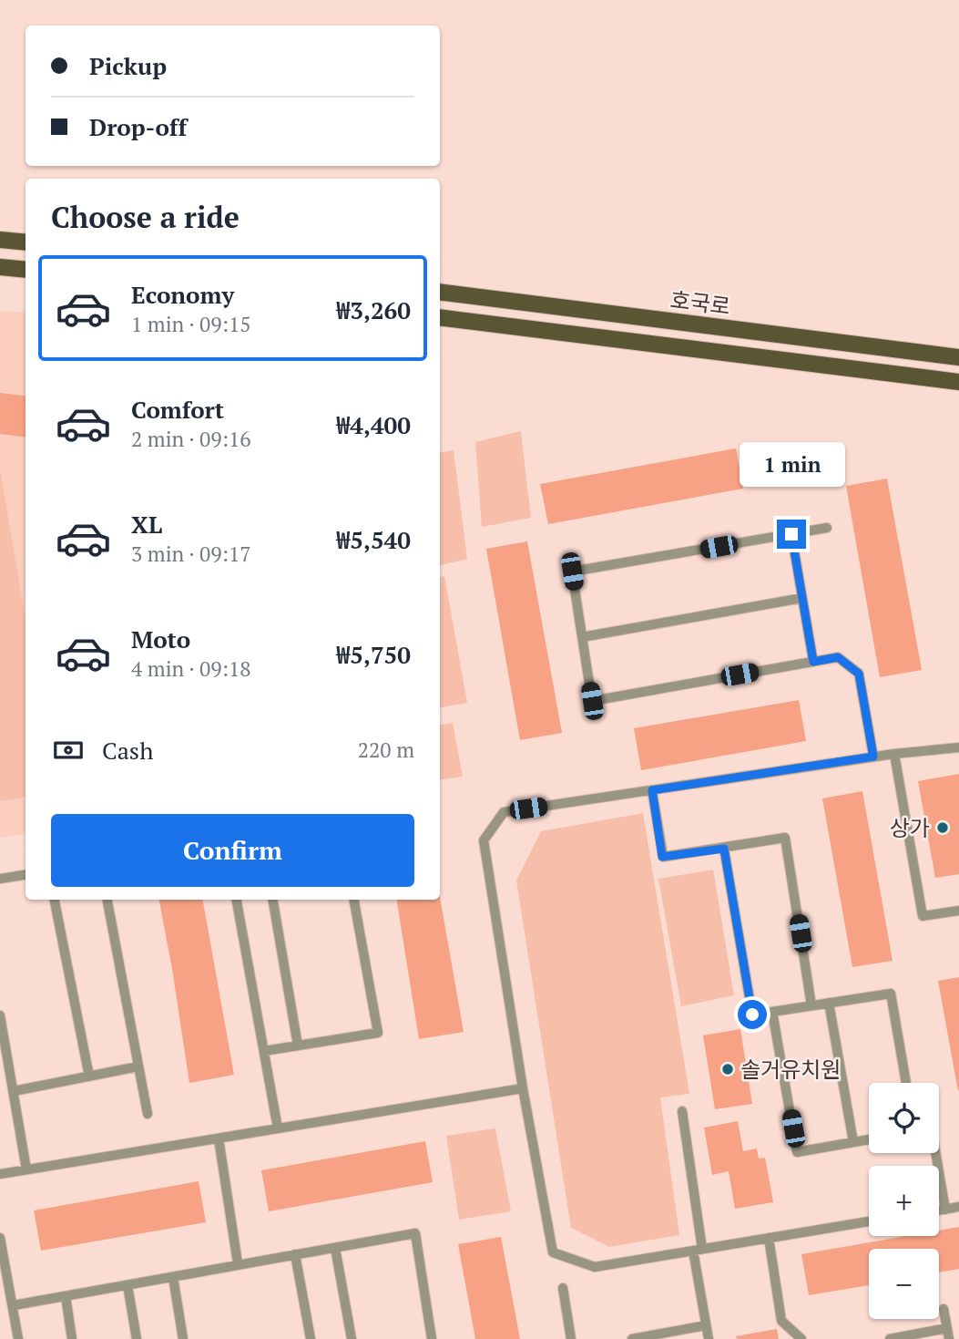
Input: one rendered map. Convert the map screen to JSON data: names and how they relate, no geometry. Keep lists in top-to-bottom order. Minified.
{"streets":{"main road":["호국로"]},"places":["상가","솔거유치원"],"page":{"banner":["Pickup","Drop-off"],"heading":"Choose a ride","list":[{"name":"Economy","note":"1 min · 09:15","value":"₩3,260"},{"name":"Comfort","note":"2 min · 09:16","value":"₩4,400"},{"name":"XL","note":"3 min · 09:17","value":"₩5,540"},{"name":"Moto","note":"4 min · 09:18","value":"₩5,750"}],"bubble":"1 min","pay":["Cash","220 m"],"buttons":"Confirm","map_buttons":["+","−"]}}
